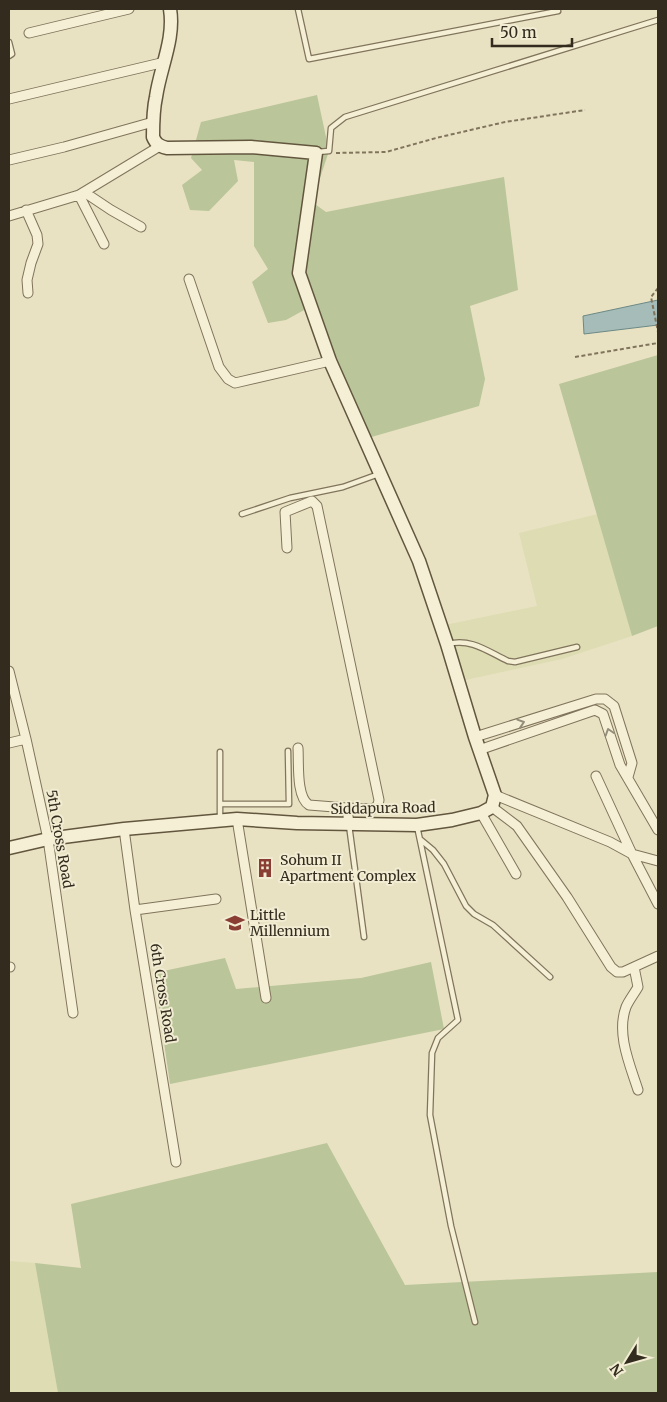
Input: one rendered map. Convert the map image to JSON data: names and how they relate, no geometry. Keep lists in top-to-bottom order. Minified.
{"streets":{"street":["Siddapura Road","5th Cross Road","6th Cross Road"]},"crossings":[["Siddapura Road","5th Cross Road"],["Siddapura Road","6th Cross Road"]],"places":{"building":["Sohum II Apartment Complex"],"school or university":["Little Millennium"]},"scale_bar":"50 m","north":"bottom left"}
